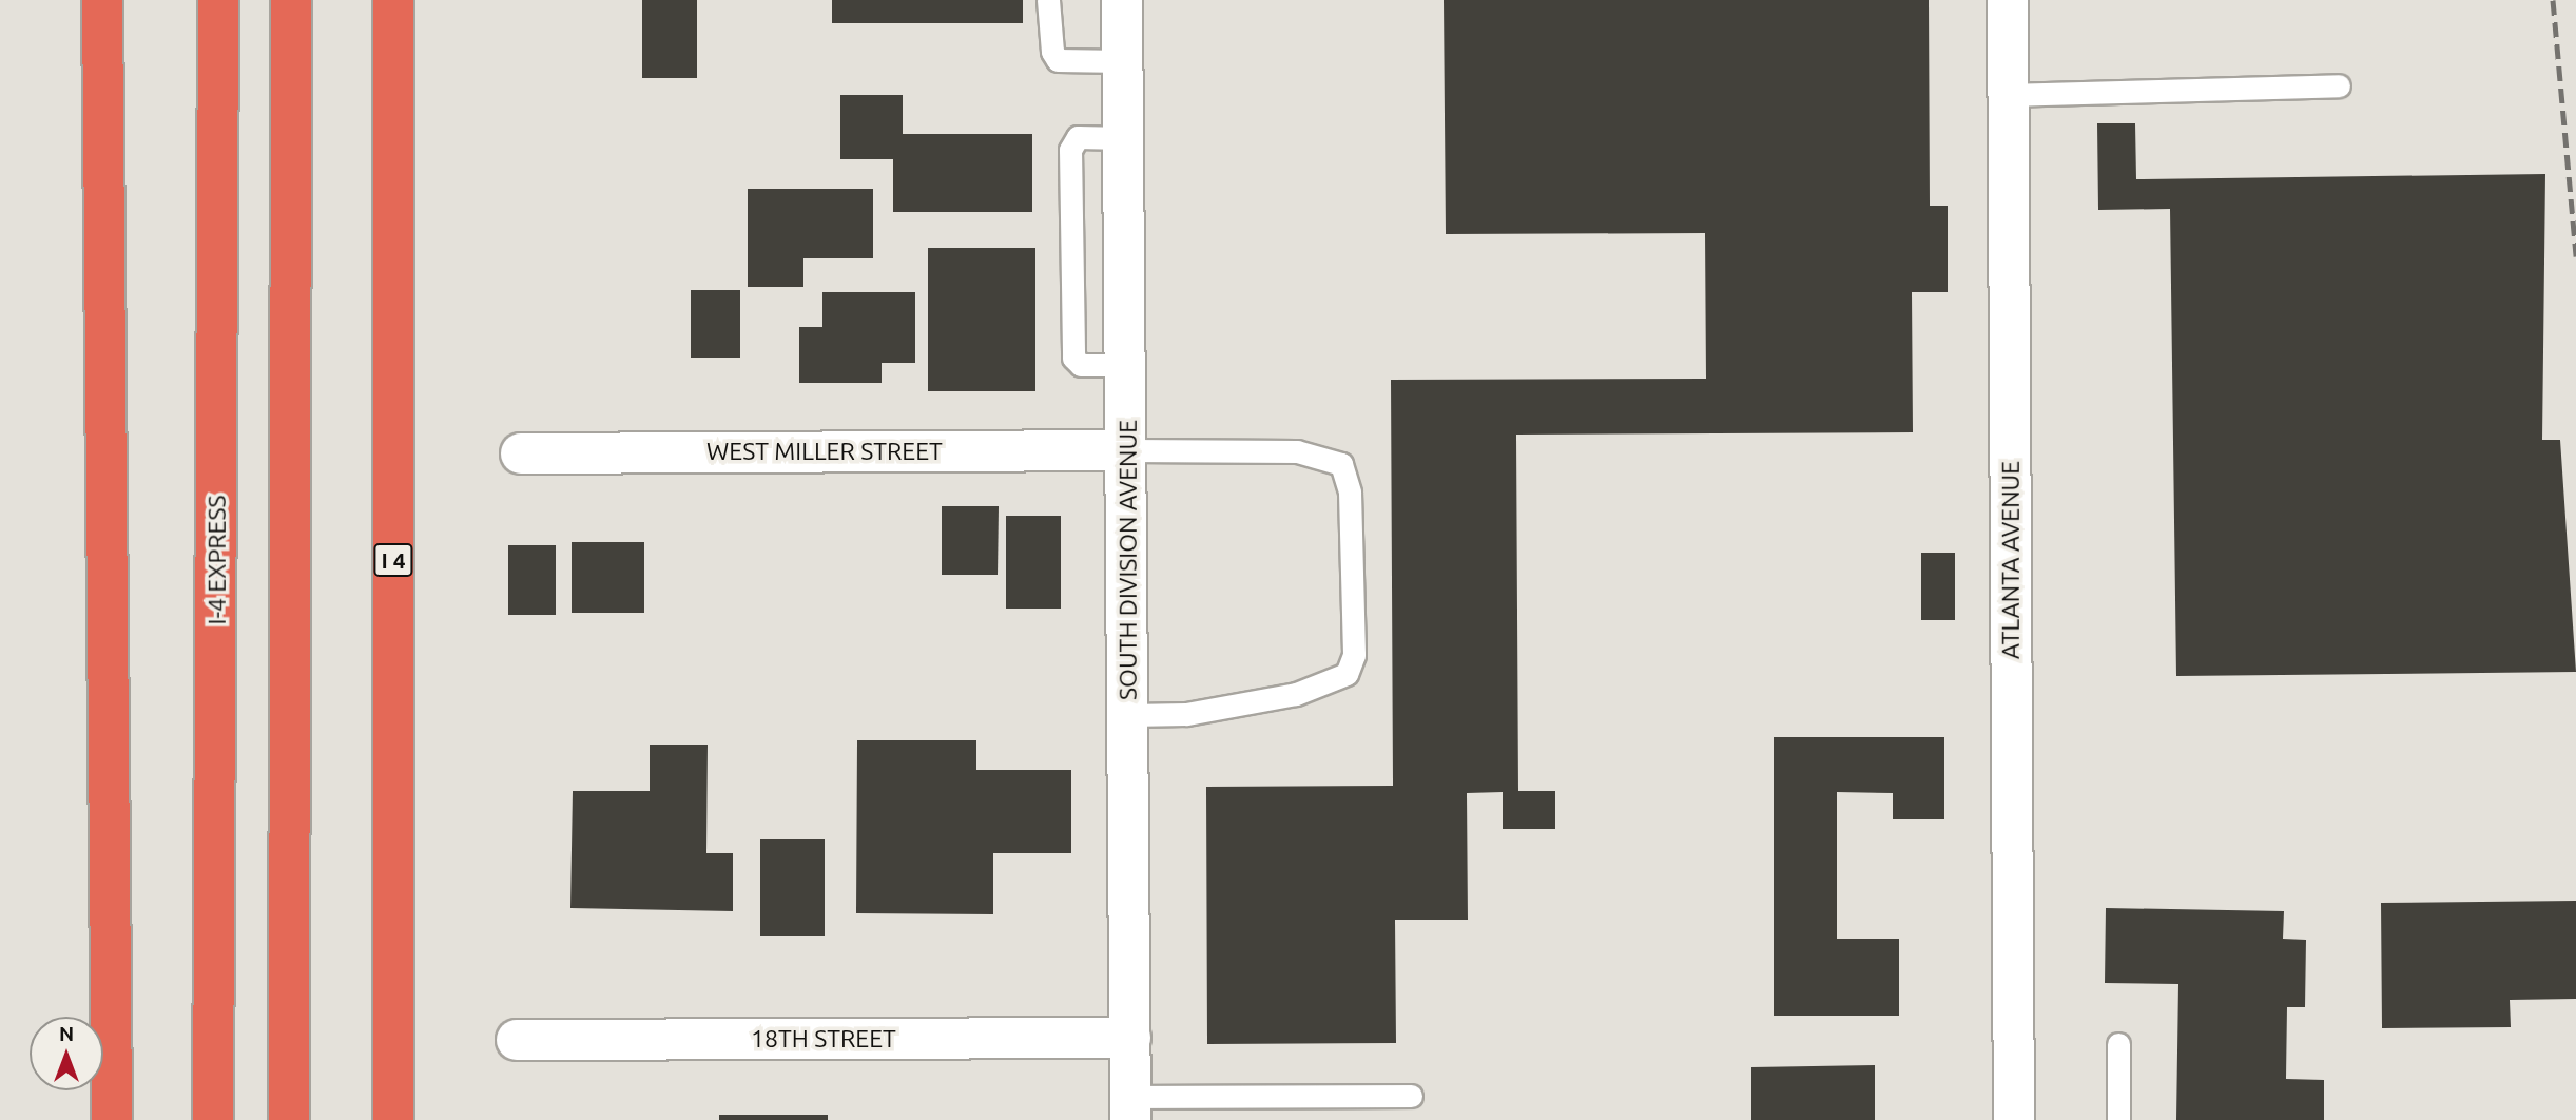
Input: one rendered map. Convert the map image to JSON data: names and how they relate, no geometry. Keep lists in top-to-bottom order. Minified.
{"streets":{"highway":["I-4 EXPRESS","I 4"],"street":["WEST MILLER STREET","SOUTH DIVISION AVENUE","ATLANTA AVENUE","18TH STREET"]},"crossings":[["WEST MILLER STREET","SOUTH DIVISION AVENUE"],["SOUTH DIVISION AVENUE","18TH STREET"]],"north":"top"}
